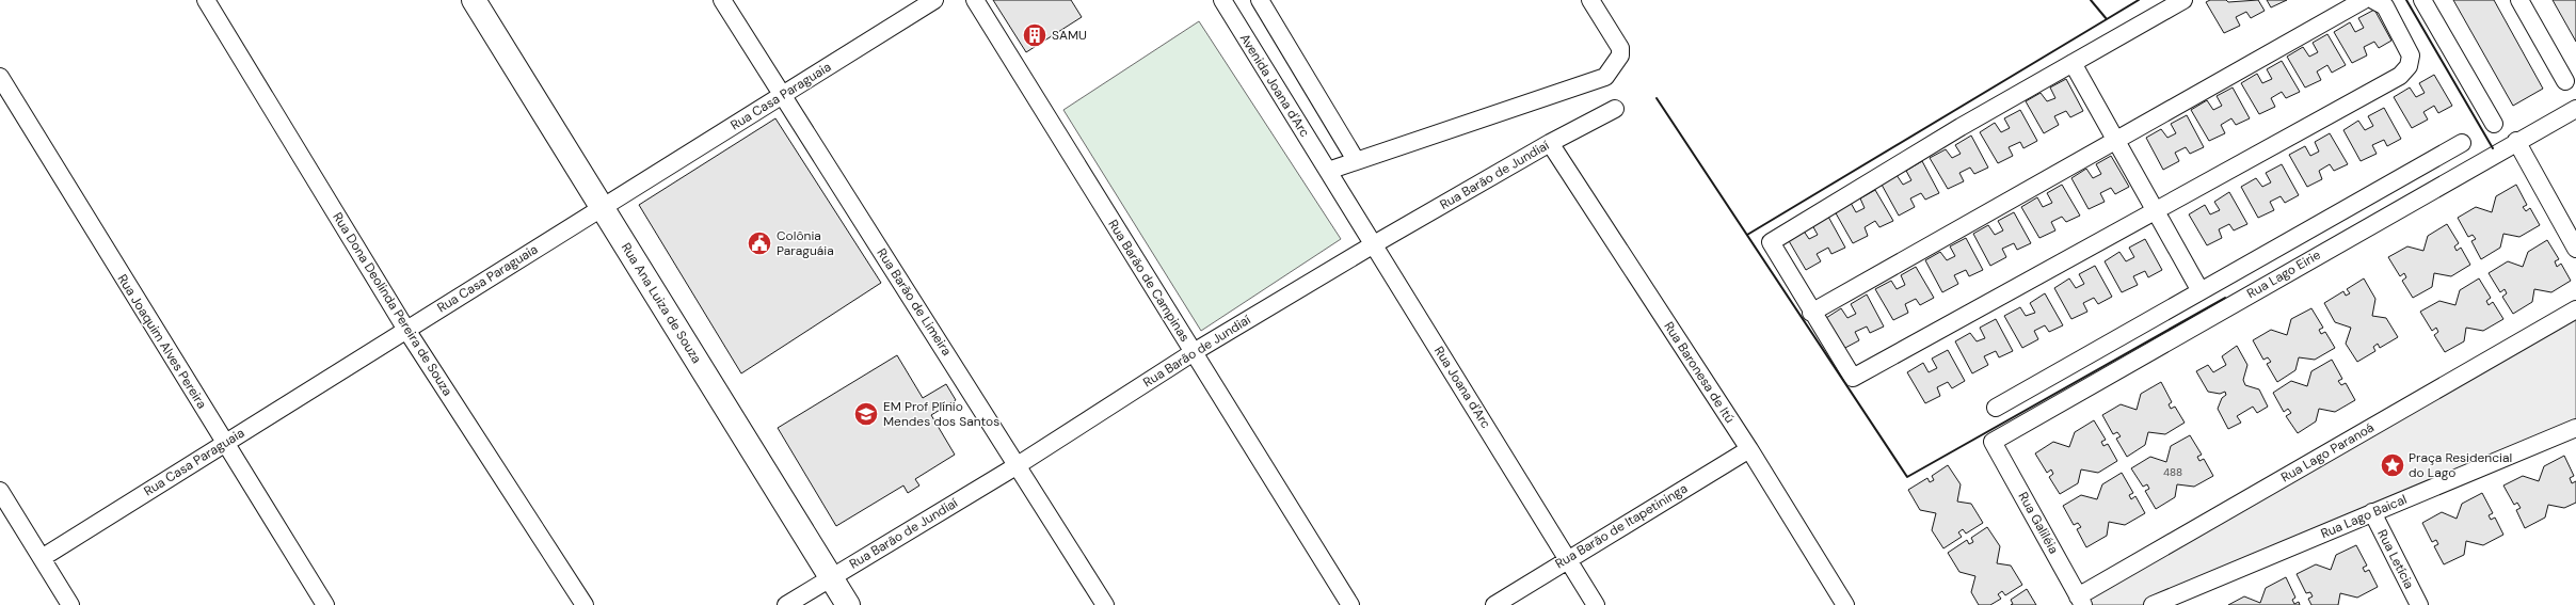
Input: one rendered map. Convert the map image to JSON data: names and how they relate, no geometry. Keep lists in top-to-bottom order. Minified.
{"streets":{"street":["Avenida Joana d'Arc","Rua Casa Paraguaia","Rua Barão de Jundiaí","Rua Lago Eirie","Rua Barão de Campinas","Rua Barão de Limeira","Rua Ana Luiza de Souza","Rua Dona Deolinda Pereira de Souza","Rua Joaquim Alves Pereira","Rua Baronesa de Itú","Rua Joana d'Arc","Rua Lago Paranoá","Rua Lago Baical","Rua Galiléia","Rua Barão de Itapetininga","Rua Letícia"]},"crossings":[["Avenida Joana d'Arc","Rua Joana d'Arc"],["Rua Casa Paraguaia","Rua Barão de Limeira"],["Rua Casa Paraguaia","Rua Ana Luiza de Souza"],["Rua Casa Paraguaia","Rua Dona Deolinda Pereira de Souza"],["Rua Casa Paraguaia","Rua Joaquim Alves Pereira"],["Rua Barão de Jundiaí","Rua Barão de Campinas"],["Rua Barão de Jundiaí","Rua Barão de Limeira"],["Rua Barão de Jundiaí","Rua Ana Luiza de Souza"],["Rua Barão de Jundiaí","Rua Baronesa de Itú"],["Rua Barão de Jundiaí","Rua Joana d'Arc"],["Rua Lago Eirie","Rua Galiléia"],["Rua Baronesa de Itú","Rua Barão de Itapetininga"],["Rua Joana d'Arc","Rua Barão de Itapetininga"],["Rua Lago Paranoá","Rua Galiléia"],["Rua Lago Baical","Rua Letícia"]],"places":{"building":["SAMU"],"public building":["Colônia Paraguáia"],"school or university":["EM Prof Plínio Mendes dos Santos"],"place":["Praça Residencial do Lago"]},"house_numbers":["488"]}
